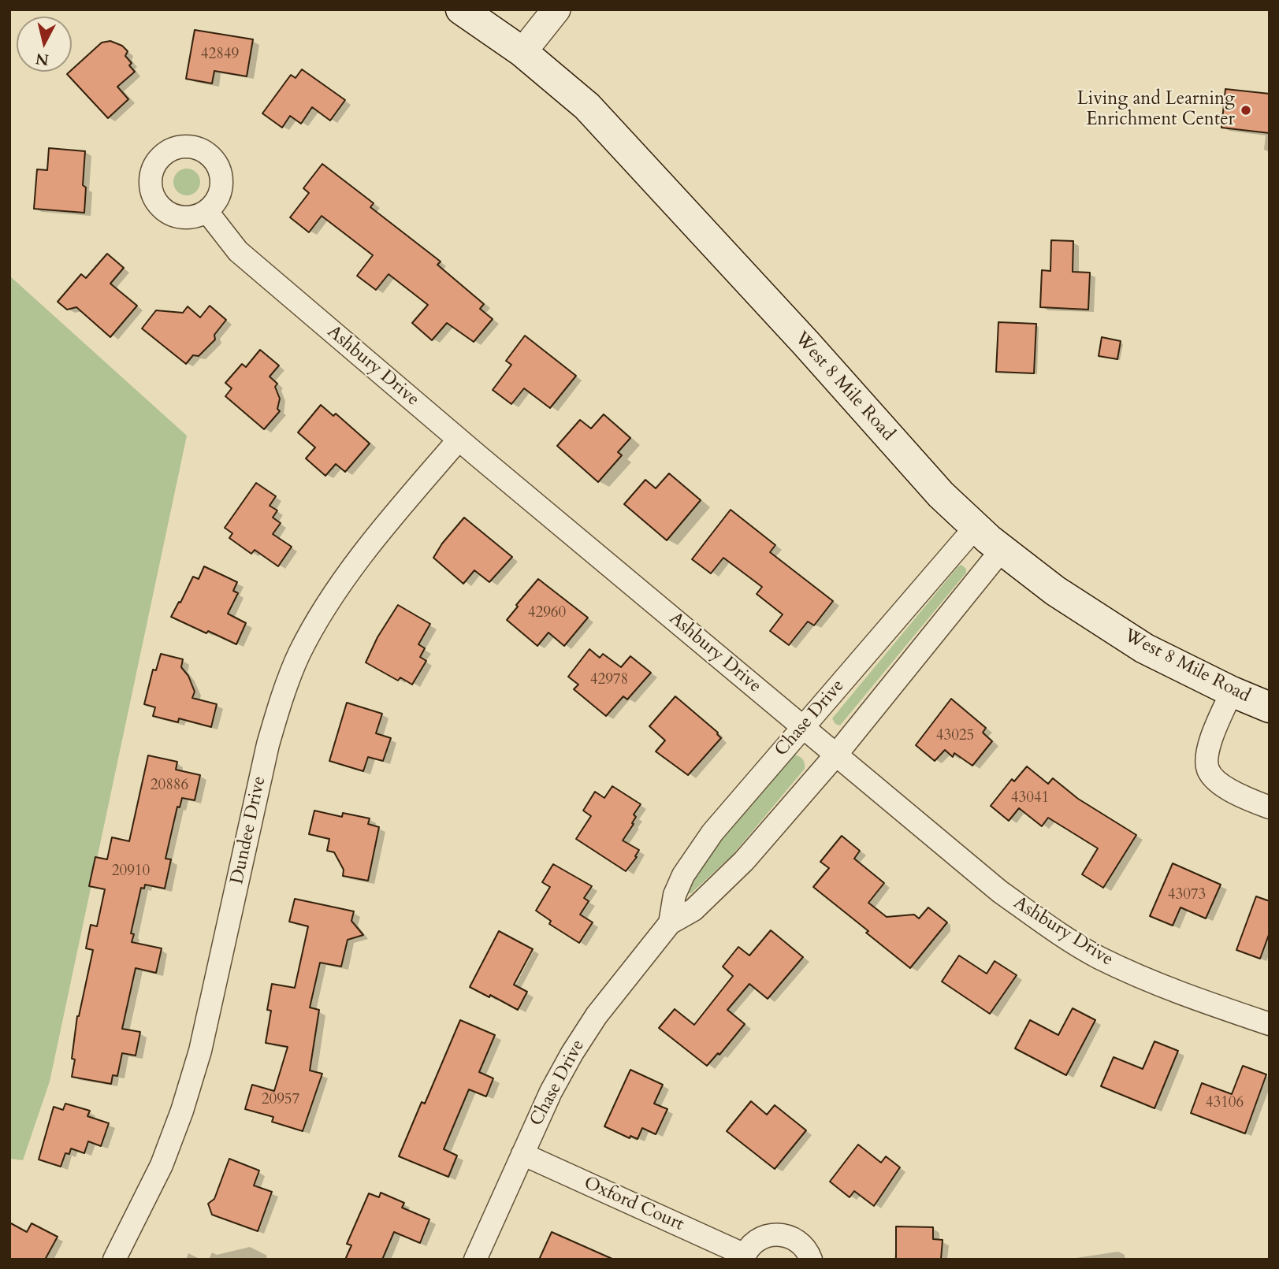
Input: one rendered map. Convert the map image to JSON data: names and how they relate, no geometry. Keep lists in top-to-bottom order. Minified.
{"streets":{"main road":["West 8 Mile Road"],"street":["Ashbury Drive","Chase Drive","Dundee Drive","Oxford Court"]},"crossings":[["Ashbury Drive","Chase Drive"],["Ashbury Drive","Dundee Drive"],["West 8 Mile Road","Chase Drive"],["Chase Drive","Oxford Court"]],"places":["Living and Learning Enrichment Center"],"house_numbers":["42849","42960","42978","43025","20886","43041","20910","43073","20957","43106"],"north":"bottom"}
